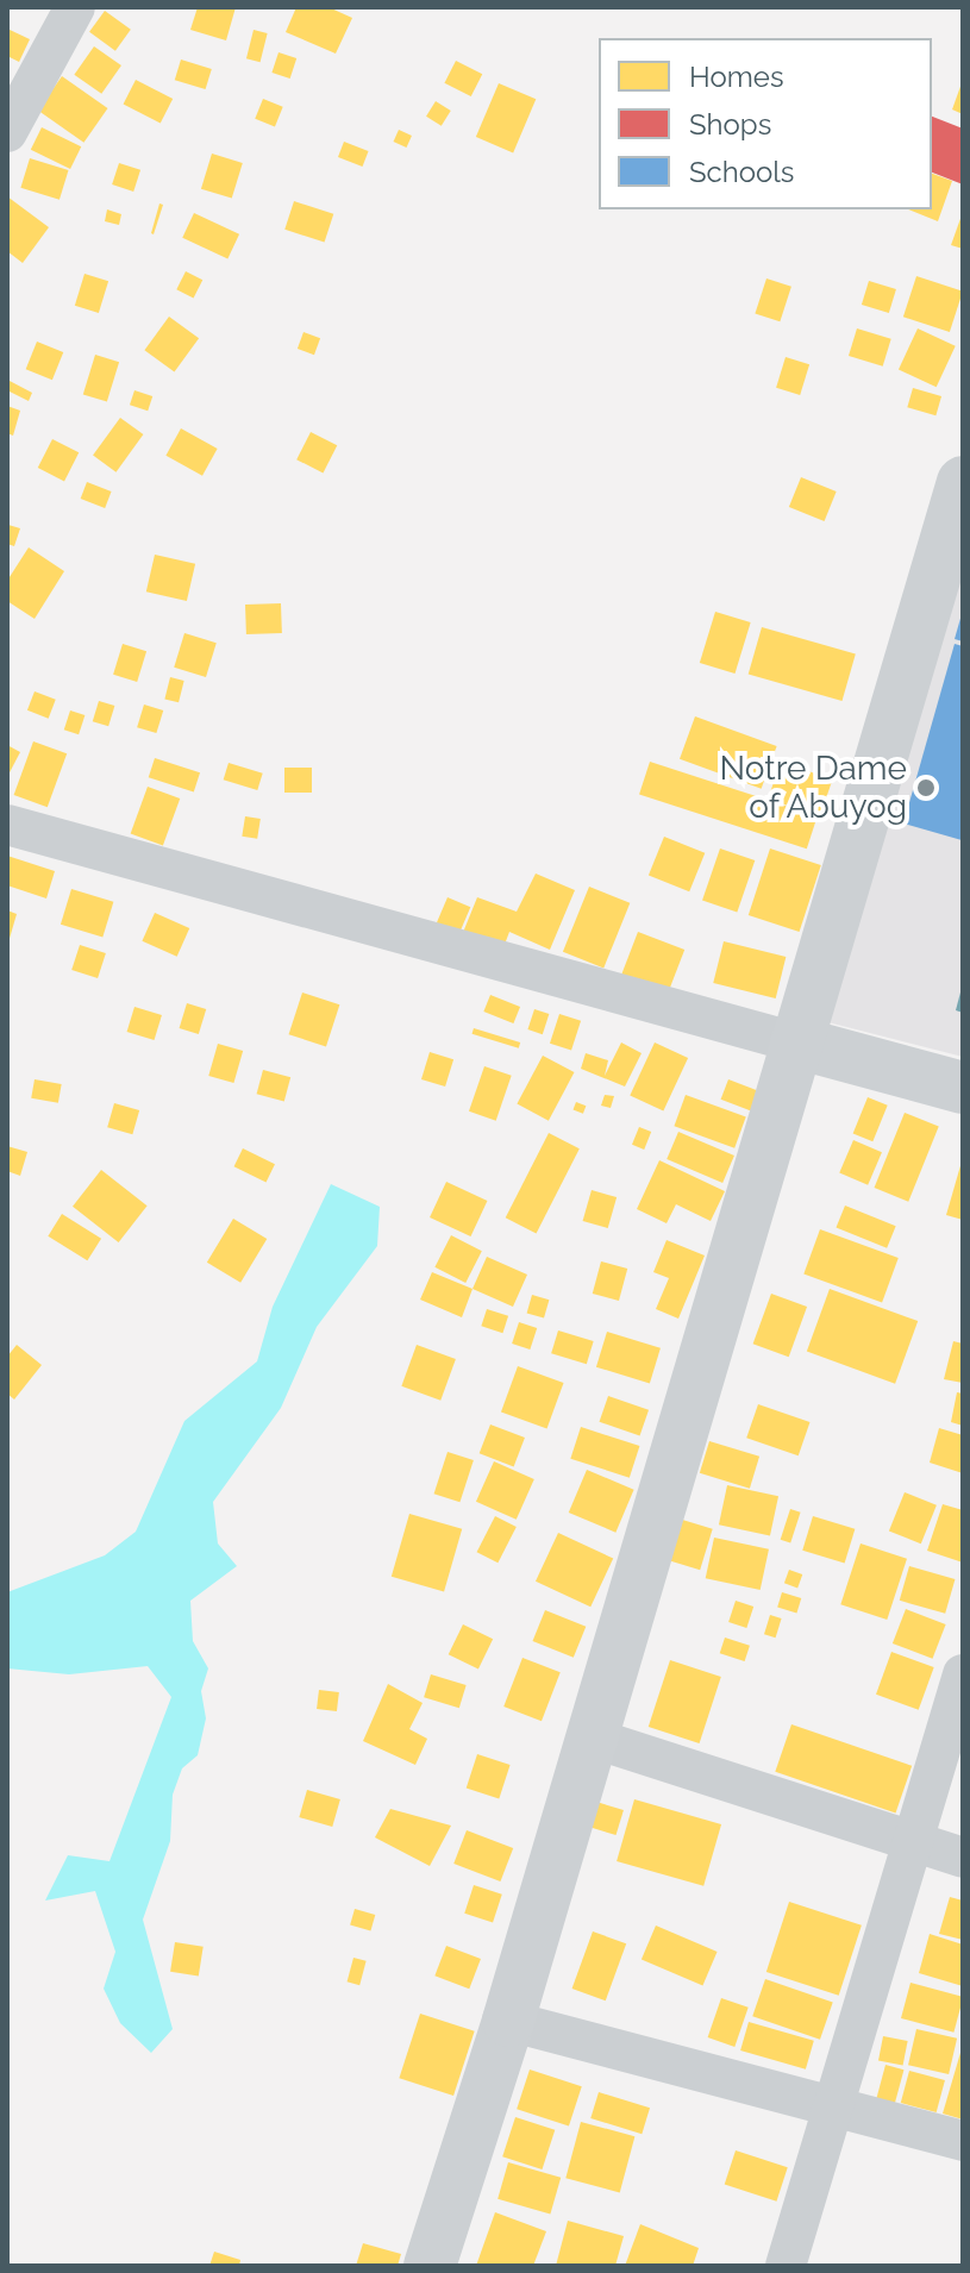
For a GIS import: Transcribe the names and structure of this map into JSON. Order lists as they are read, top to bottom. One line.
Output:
{"places":["Notre Dame of Abuyog"],"legend":["Homes","Shops","Schools"]}
